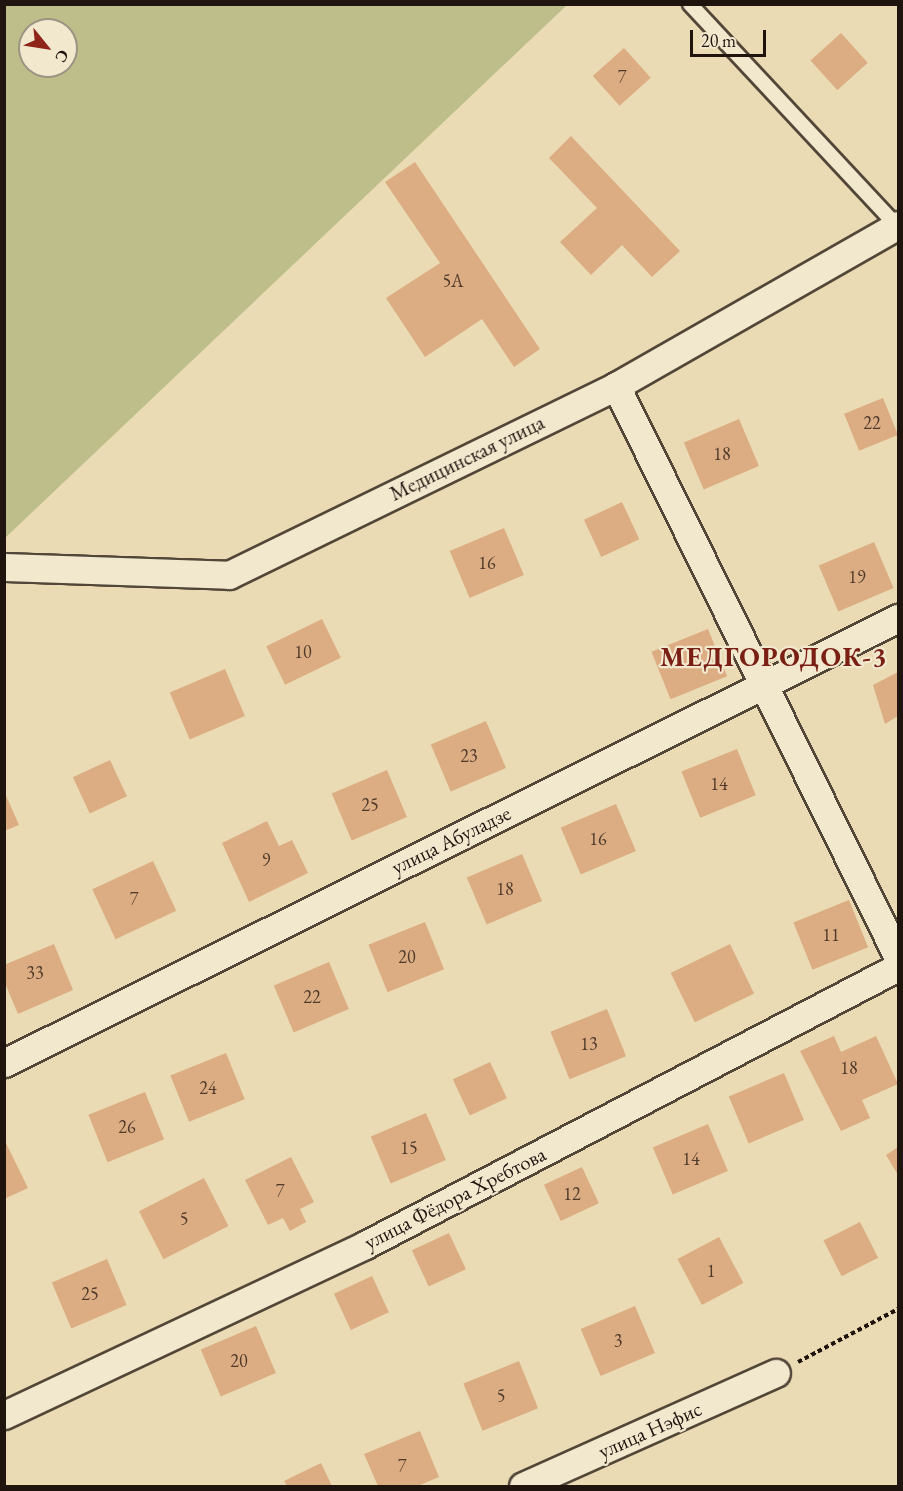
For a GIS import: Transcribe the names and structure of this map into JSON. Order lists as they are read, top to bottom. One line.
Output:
{"streets":{"street":["Медицинская улица","улица Абуладзе","улица Фёдора Хребтова","улица Нэфис"]},"districts":["МЕДГОРОДОК-3"],"house_numbers":["7","5А","22","18","16","19","10","23","14","25","16","9","18","7","11","20","33","22","13","18","24","26","15","14","7","12","5","1","25","3","20","5","7"],"scale_bar":"20 m","north":"bottom right"}
